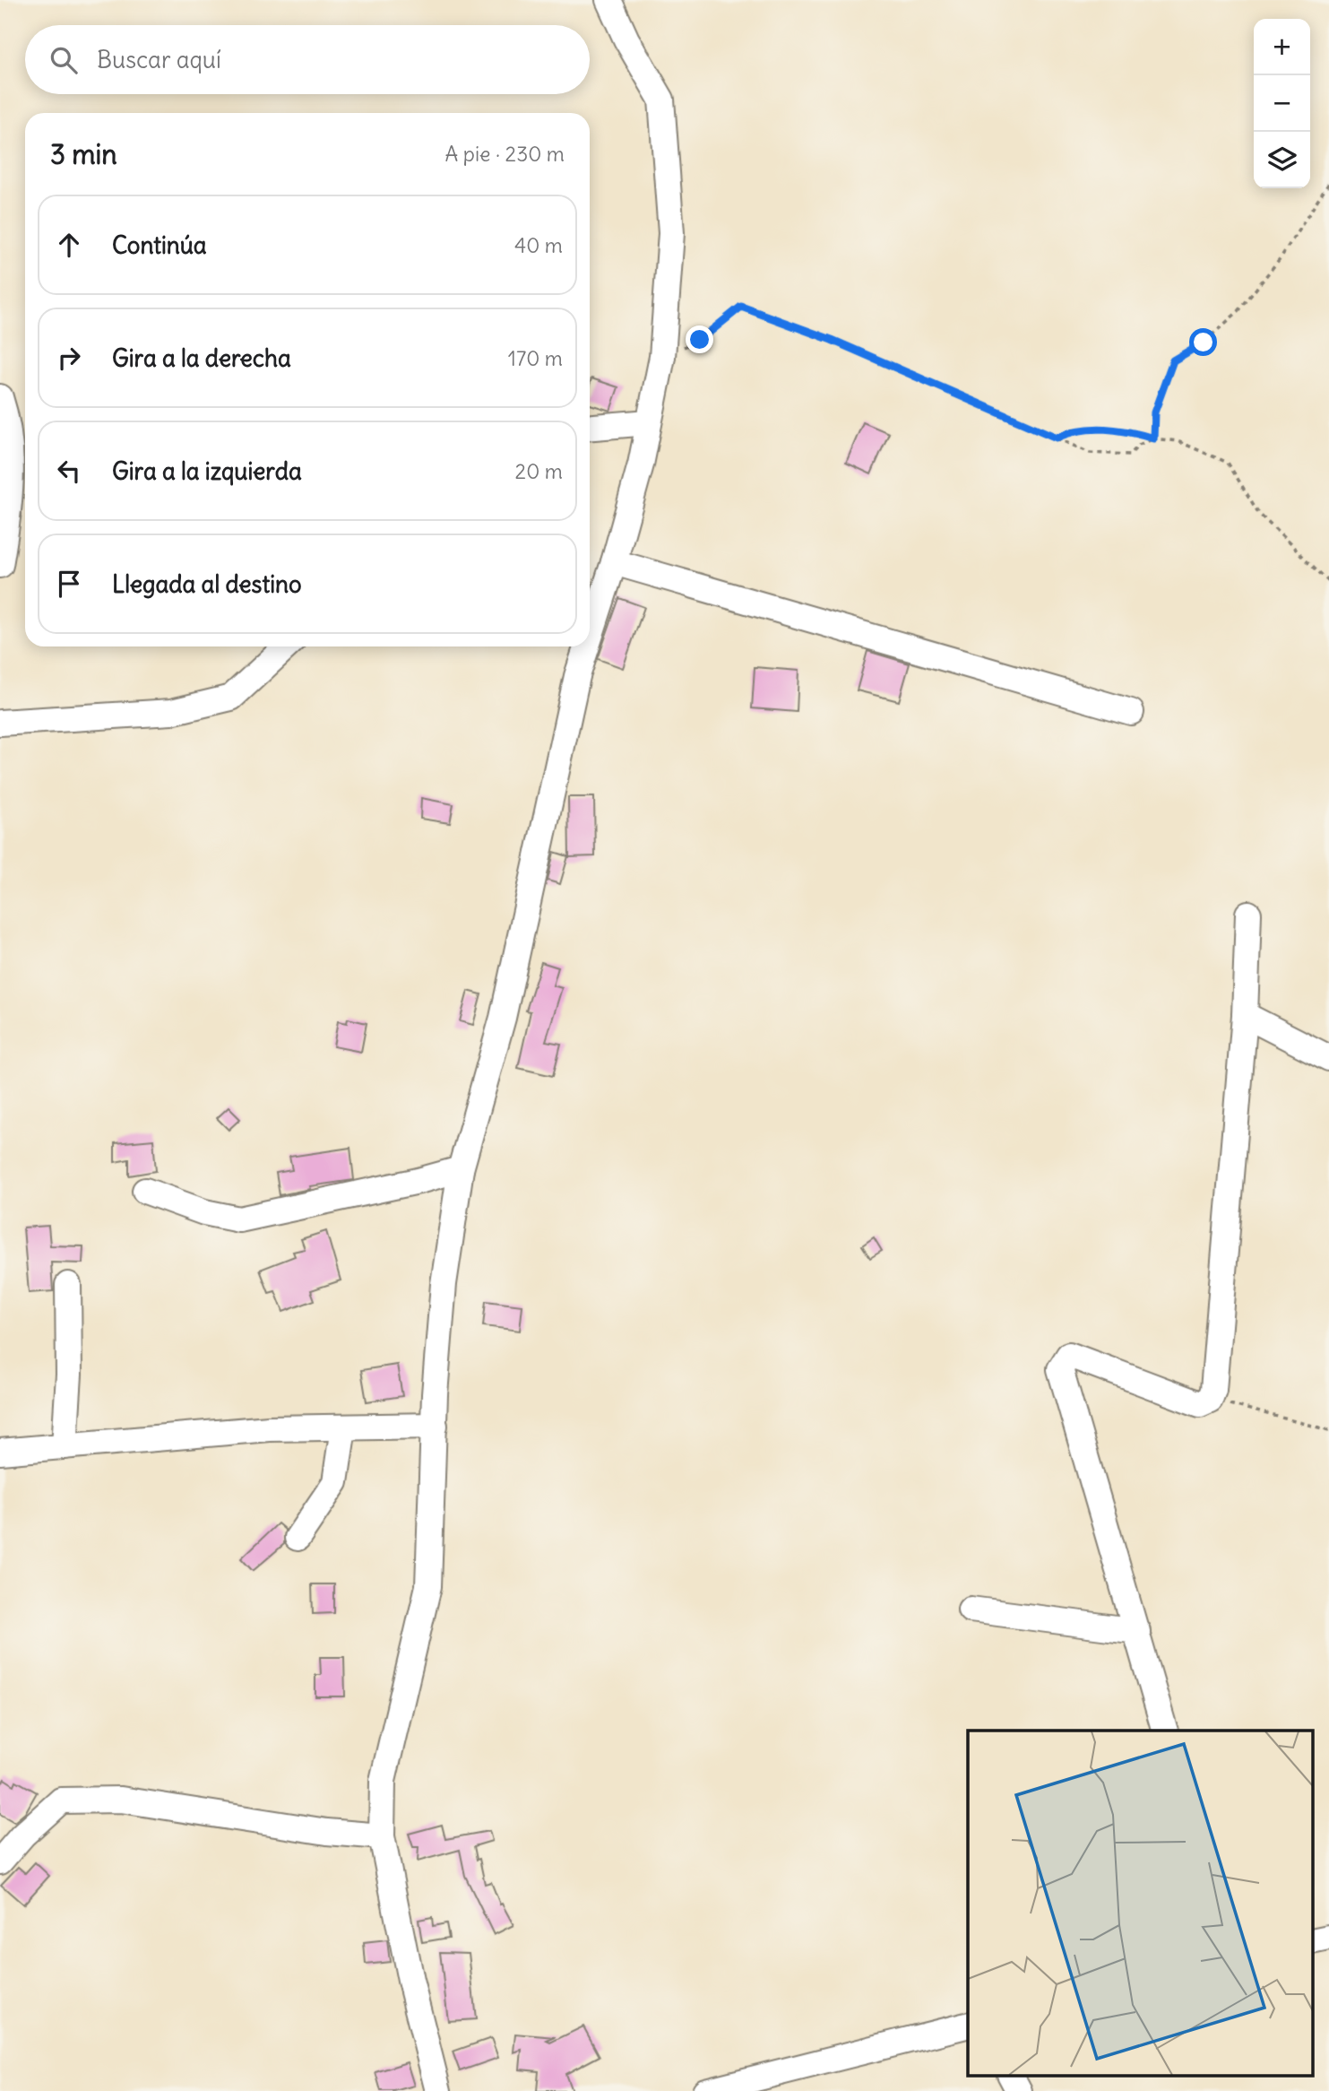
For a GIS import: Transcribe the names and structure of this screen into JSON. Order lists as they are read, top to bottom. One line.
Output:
{"page":{"map_buttons":["+","−"],"search":"Buscar aquí","heading":["3 min","A pie · 230 m"],"list":[["Continúa","40 m"],["Gira a la derecha","170 m"],["Gira a la izquierda","20 m"],"Llegada al destino"]}}
